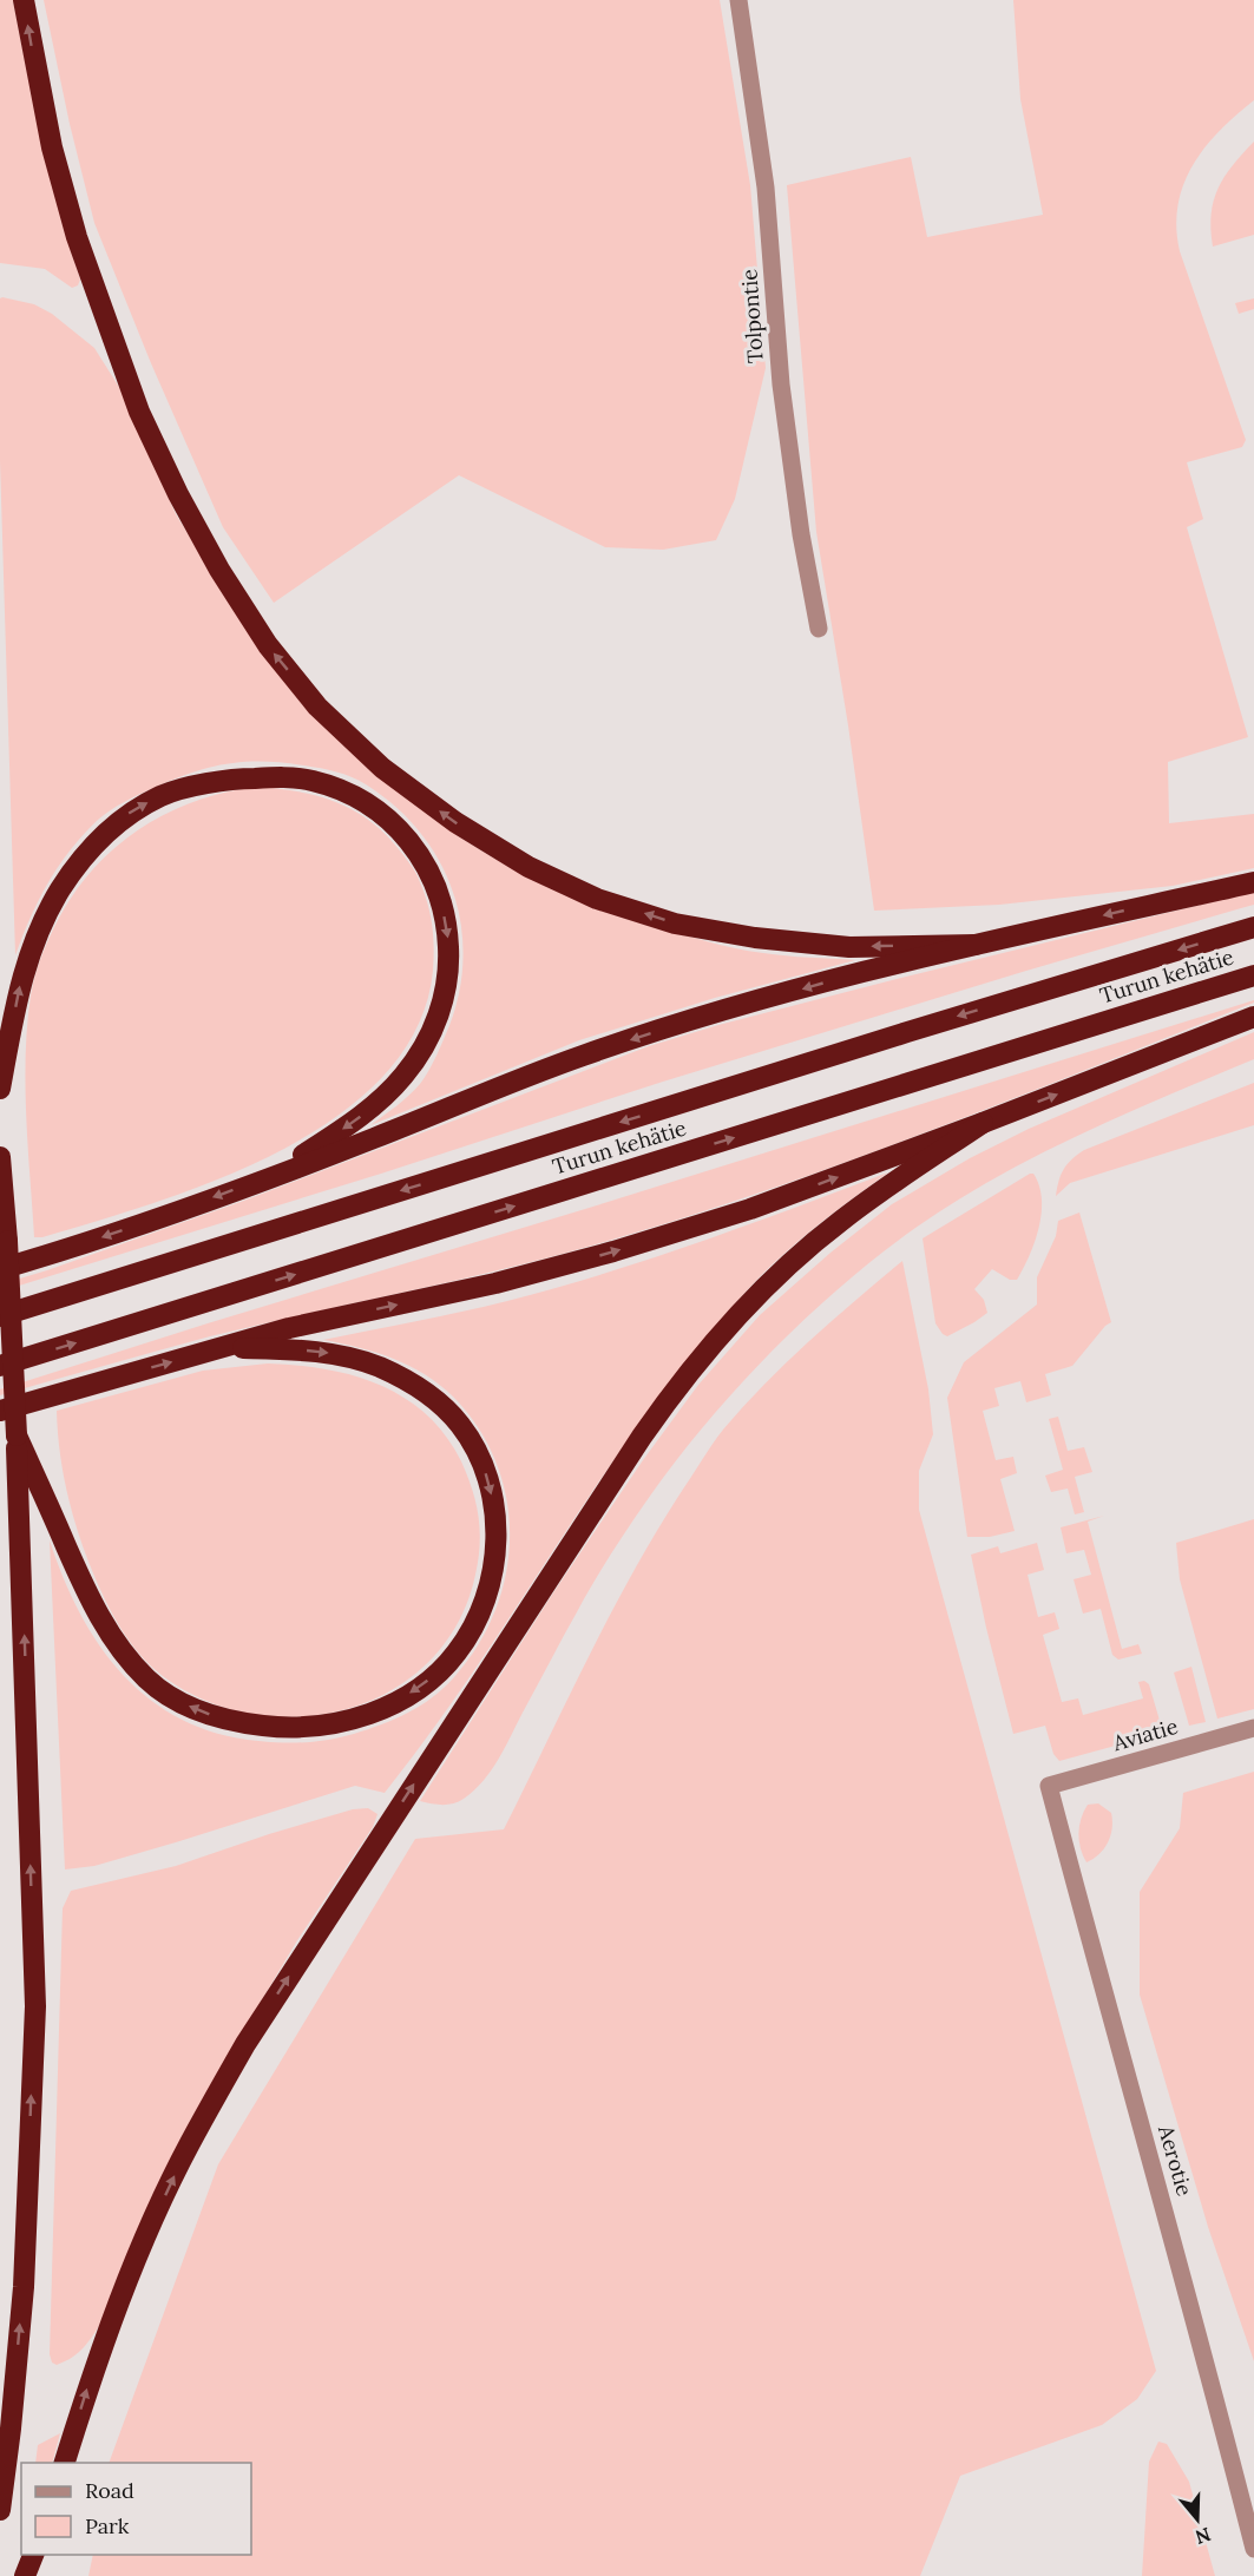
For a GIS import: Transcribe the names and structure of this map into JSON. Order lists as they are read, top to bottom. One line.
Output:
{"streets":{"highway":["Turun kehätie"],"street":["Tolpontie","Aviatie","Aerotie"]},"crossings":[["Aviatie","Aerotie"]],"legend":["Road","Park"],"north":"bottom"}
